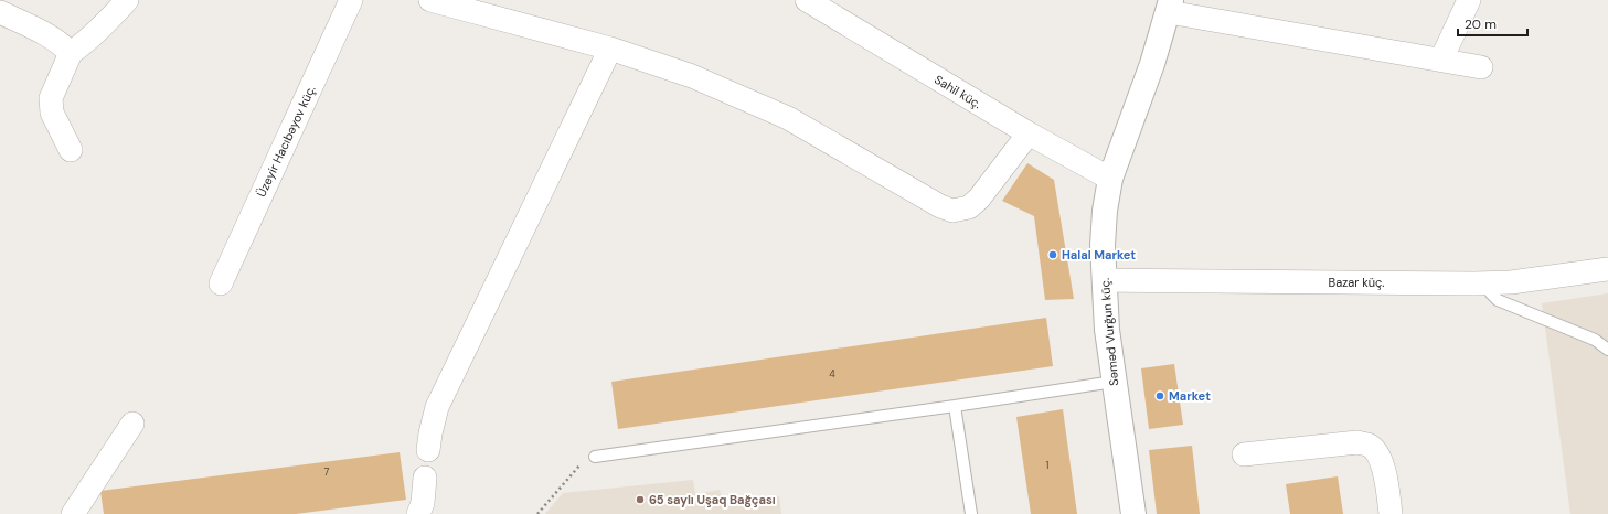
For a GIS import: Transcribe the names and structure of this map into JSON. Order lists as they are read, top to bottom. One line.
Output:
{"streets":{"main road":["Səməd Vurğun küç."],"street":["Sahil küç.","Üzeyir Hacıbəyov küç.","Bazar küç."]},"crossings":[["Sahil küç.","Səməd Vurğun küç."],["Bazar küç.","Səməd Vurğun küç."]],"places":["Halal Market","Market","65 saylı Uşaq Bağçası"],"house_numbers":["4","1","7"],"scale_bar":"20 m"}
